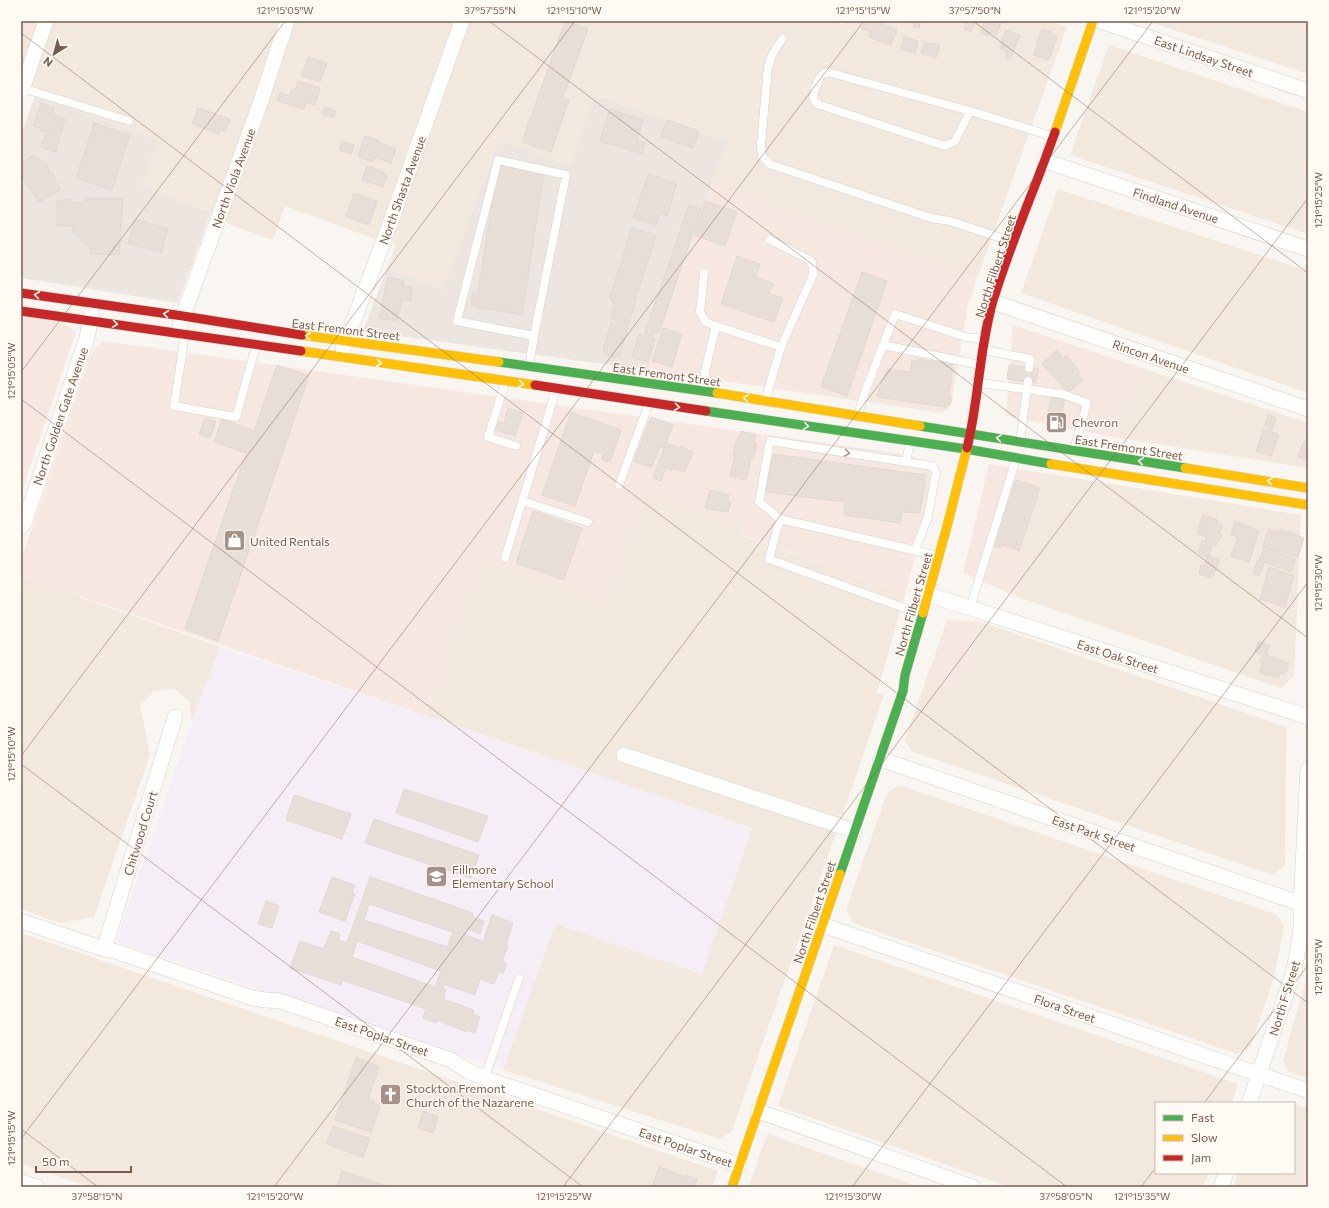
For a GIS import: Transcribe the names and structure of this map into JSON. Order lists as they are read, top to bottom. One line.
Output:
{"streets":{"main road":["North Filbert Street","East Fremont Street"],"street":["East Lindsay Street","North Viola Avenue","North Shasta Avenue","Findland Avenue","Rincon Avenue","North Golden Gate Avenue","East Oak Street","Chitwood Court","East Park Street","North F Street","Flora Street","East Poplar Street"]},"crossings":[["North Viola Avenue","East Fremont Street"],["North Shasta Avenue","East Fremont Street"],["Findland Avenue","North Filbert Street"],["North Filbert Street","East Fremont Street"],["North Filbert Street","Rincon Avenue"],["North Filbert Street","East Oak Street"],["North Filbert Street","East Park Street"],["North Filbert Street","Flora Street"],["North Filbert Street","East Poplar Street"],["East Fremont Street","North Golden Gate Avenue"],["Chitwood Court","East Poplar Street"],["East Park Street","North F Street"],["North F Street","Flora Street"]],"places":{"fuel station":["Chevron"],"shop":["United Rentals"],"school or university":["Fillmore Elementary School"],"church":["Stockton Fremont Church of the Nazarene"]},"legend":["Fast","Slow","Jam"],"scale_bar":"50 m","north":"bottom left","coordinates":["121°15'05\"W","37°57'55\"N","121°15'10\"W","121°15'15\"W","37°57'50\"N","121°15'20\"W","121°15'25\"W","121°15'30\"W","121°15'35\"W","37°58'15\"N","37°58'05\"N"]}
